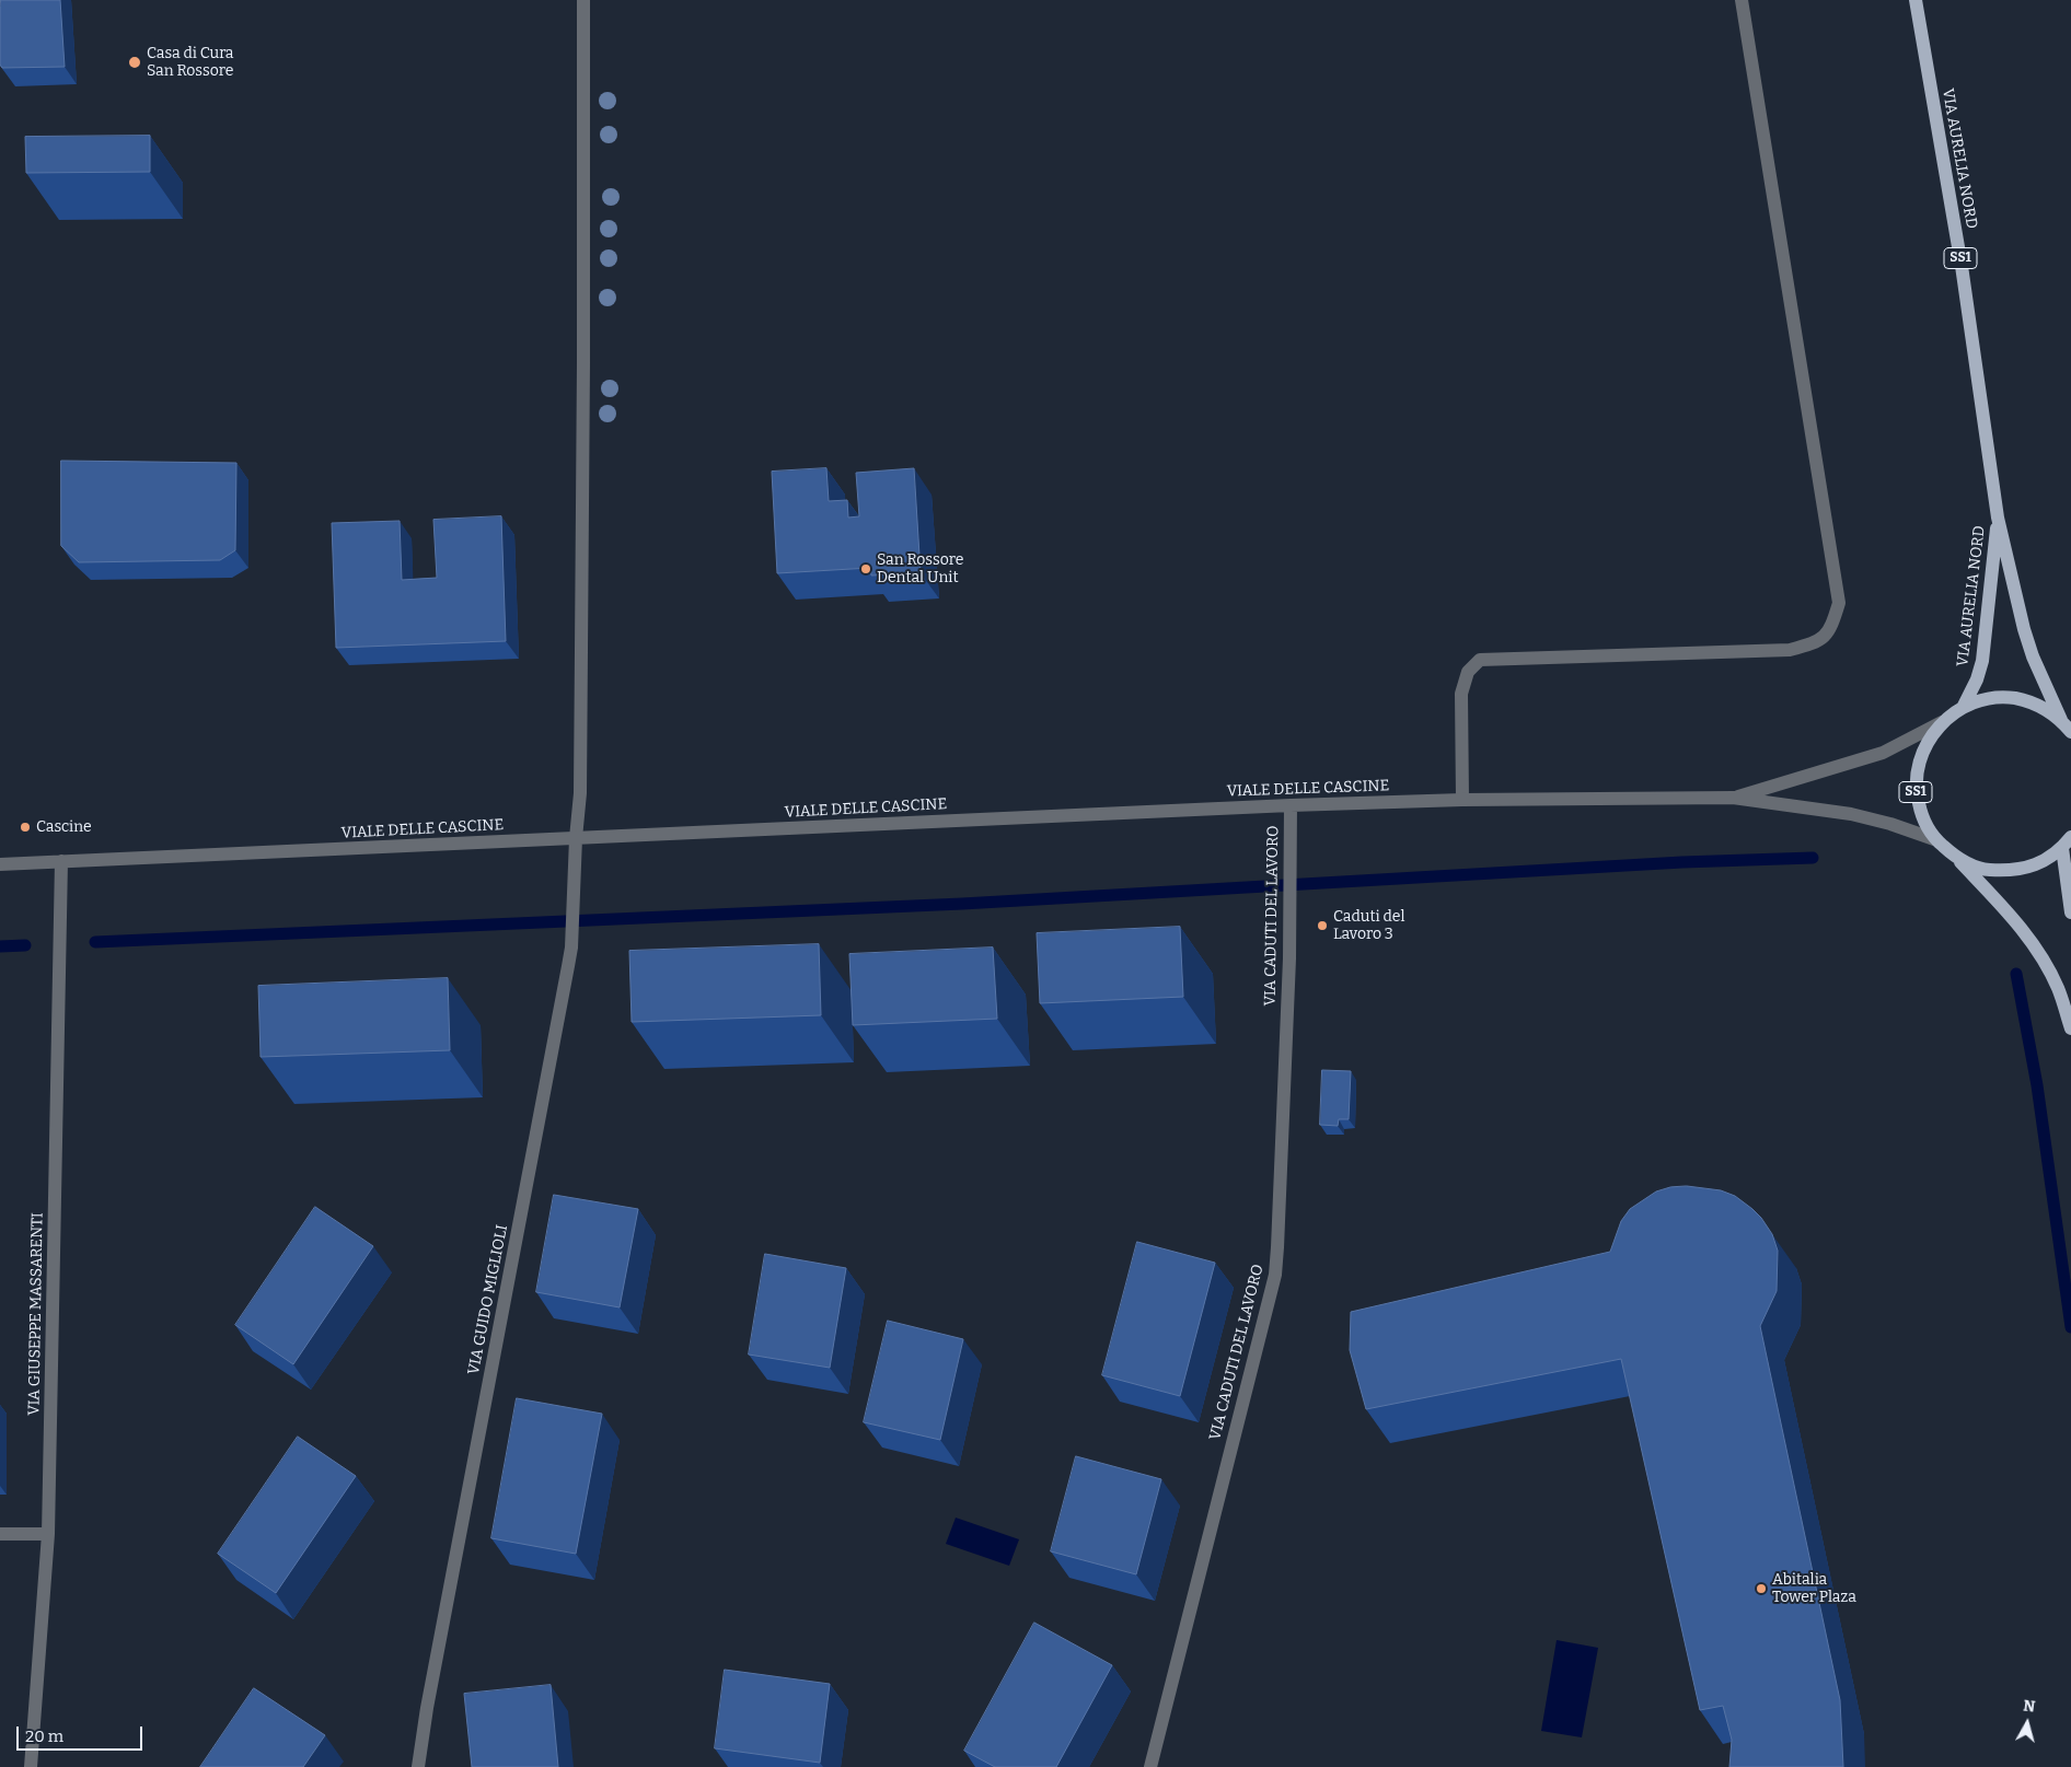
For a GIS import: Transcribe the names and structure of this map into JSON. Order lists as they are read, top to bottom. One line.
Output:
{"streets":{"main road":["VIA AURELIA NORD","SS1"],"street":["VIALE DELLE CASCINE","VIA CADUTI DEL LAVORO","VIA GUIDO MIGLIOLI","VIA GIUSEPPE MASSARENTI"]},"crossings":[["VIA AURELIA NORD","SS1"],["SS1","VIALE DELLE CASCINE"],["VIALE DELLE CASCINE","VIA CADUTI DEL LAVORO"],["VIALE DELLE CASCINE","VIA GUIDO MIGLIOLI"],["VIALE DELLE CASCINE","VIA GIUSEPPE MASSARENTI"]],"places":["Casa di Cura San Rossore","San Rossore Dental Unit","Cascine","Caduti del Lavoro 3","Abitalia Tower Plaza"],"scale_bar":"20 m","north":"top"}
